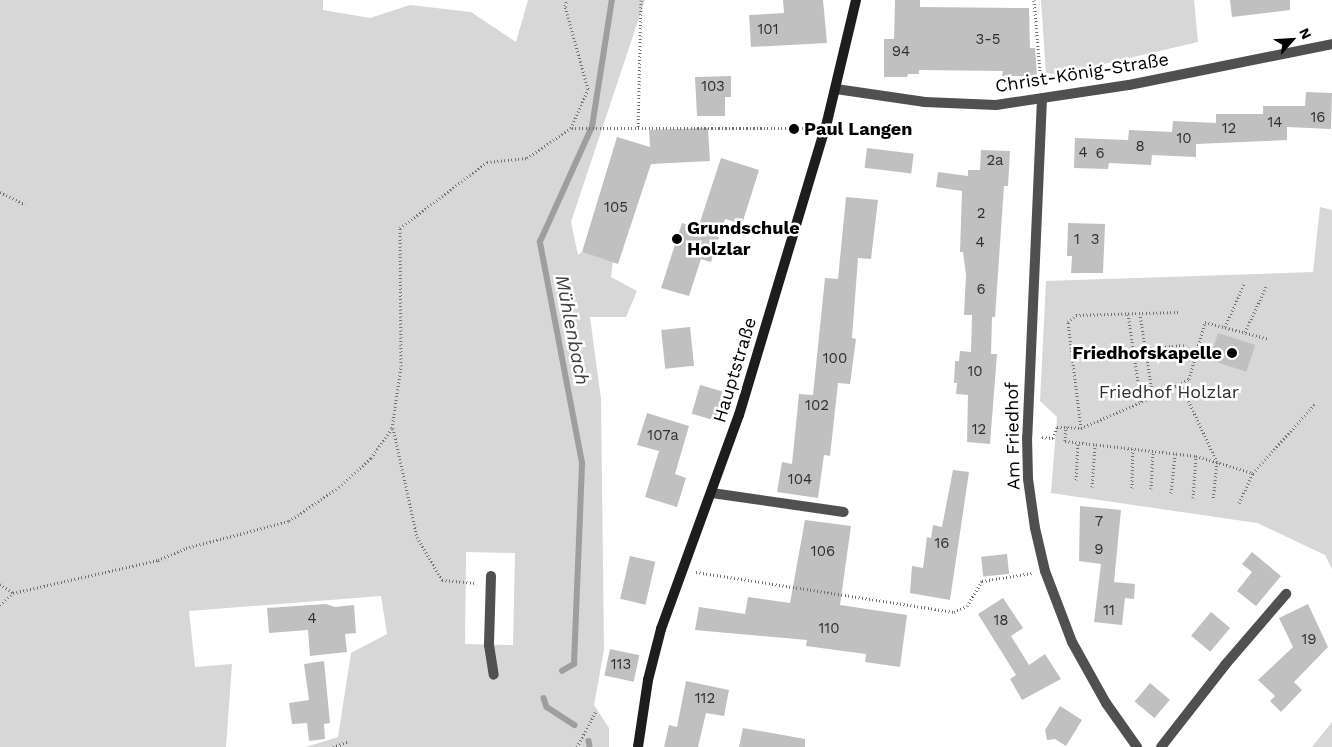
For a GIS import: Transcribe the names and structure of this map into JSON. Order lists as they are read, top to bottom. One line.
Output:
{"streets":{"main road":["Hauptstraße"],"street":["Christ-König-Straße","Am Friedhof"]},"crossings":[["Christ-König-Straße","Hauptstraße"],["Christ-König-Straße","Am Friedhof"]],"water":["Mühlenbach"],"parks":["Friedhof Holzlar"],"places":["Paul Langen","Grundschule Holzlar","Friedhofskapelle"],"house_numbers":["101","3-5","94","103","16","14","12","10","8","4","6","2a","105","2","1","3","4","6","100","10","102","12","107a","104","7","16","9","106","11","4","18","110","19","113","112"],"north":"top right"}
